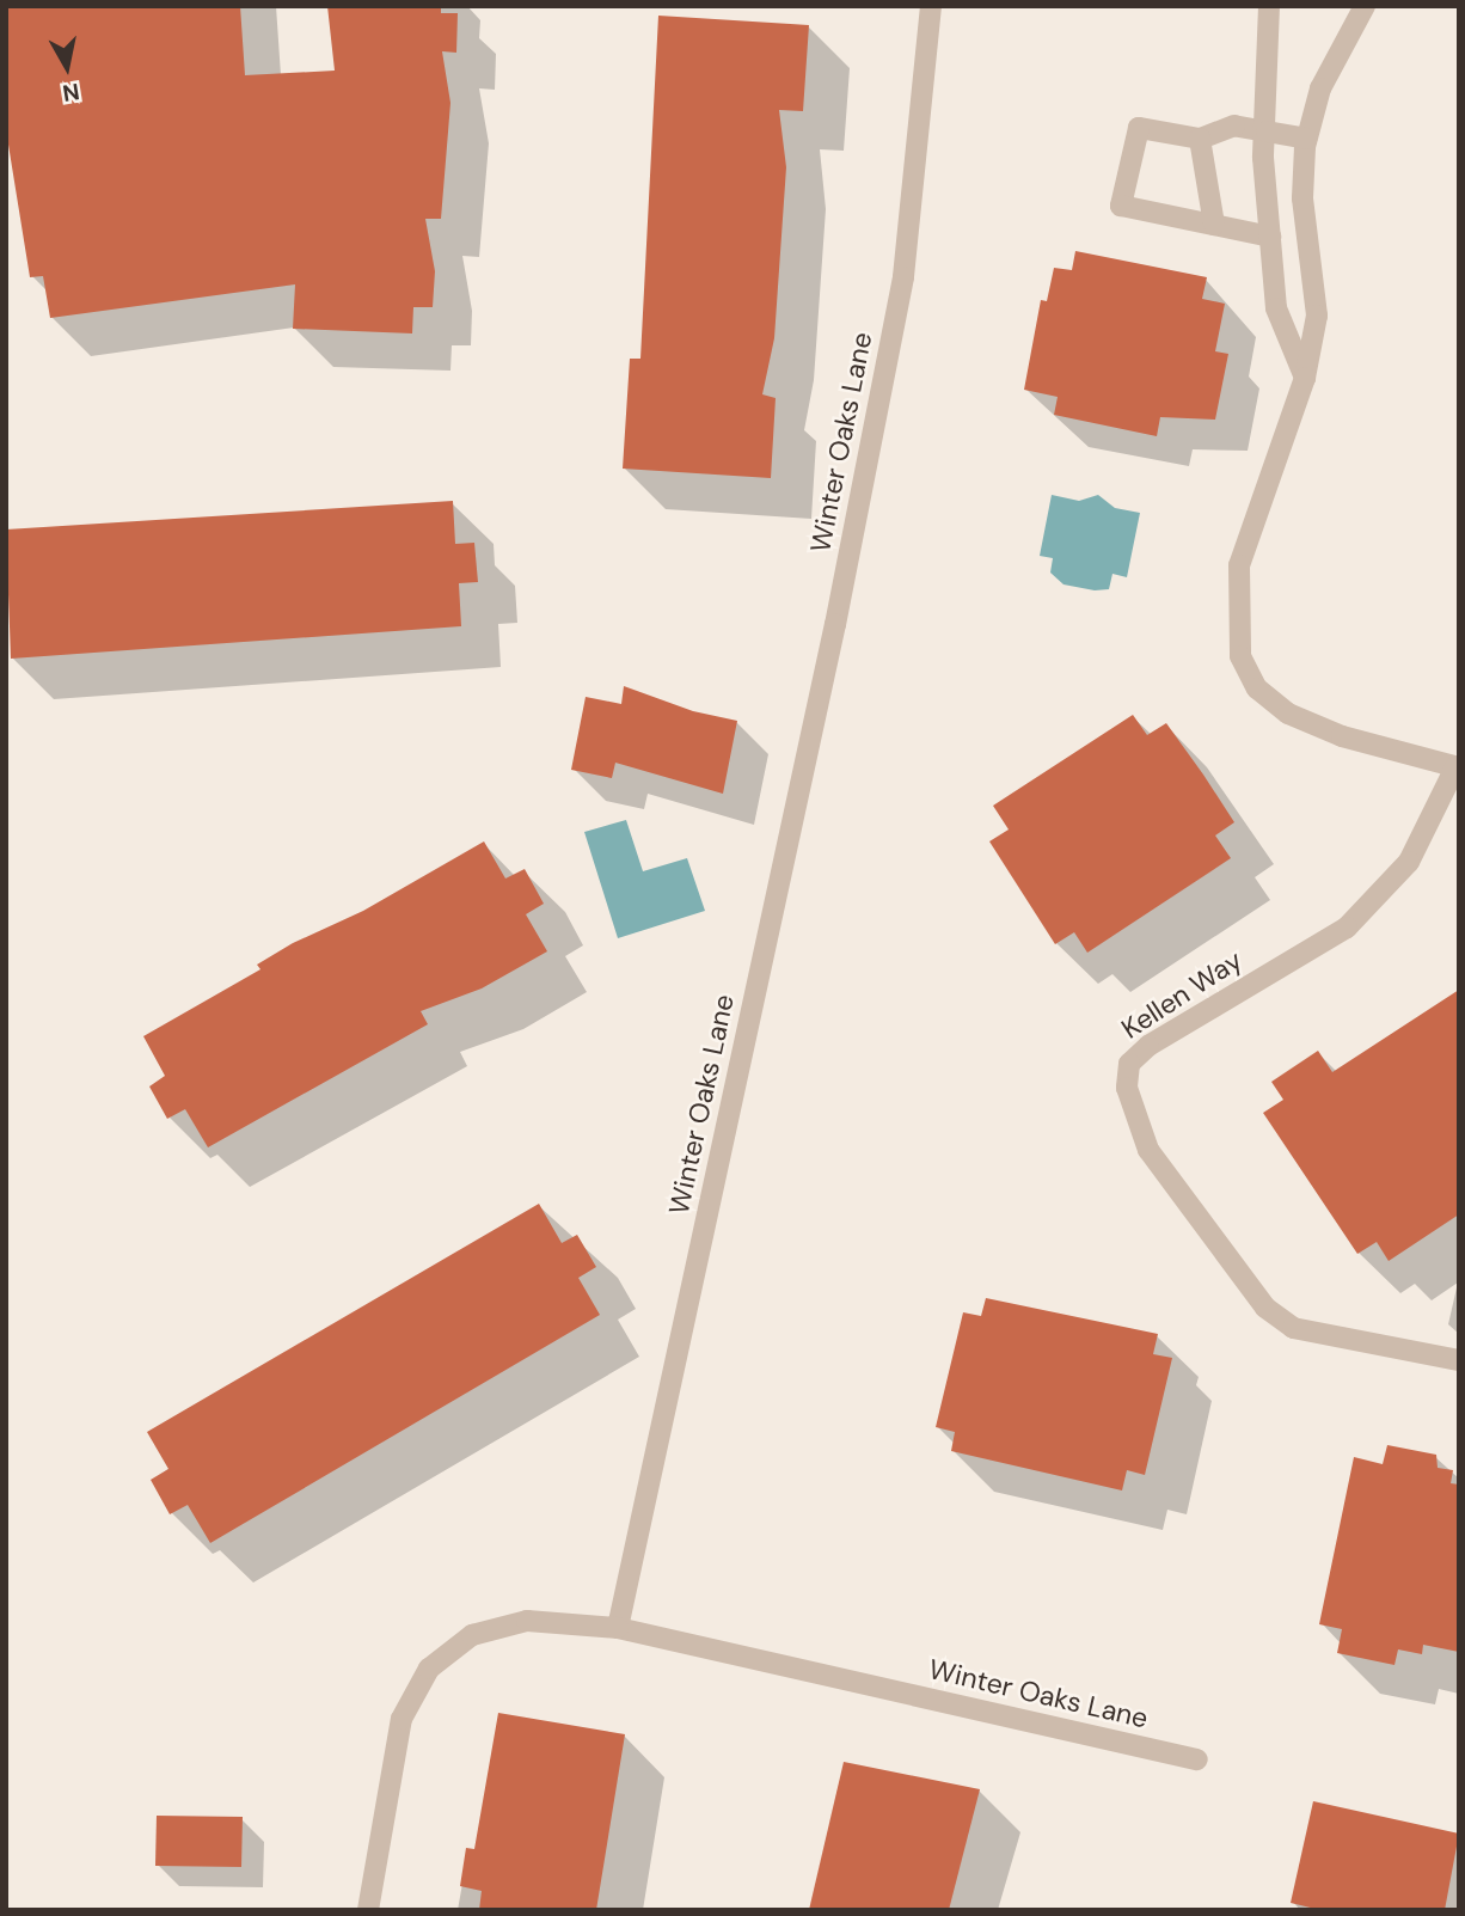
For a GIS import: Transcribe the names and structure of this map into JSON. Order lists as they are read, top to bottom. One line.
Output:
{"streets":{"street":["Winter Oaks Lane","Kellen Way"]},"north":"bottom"}
